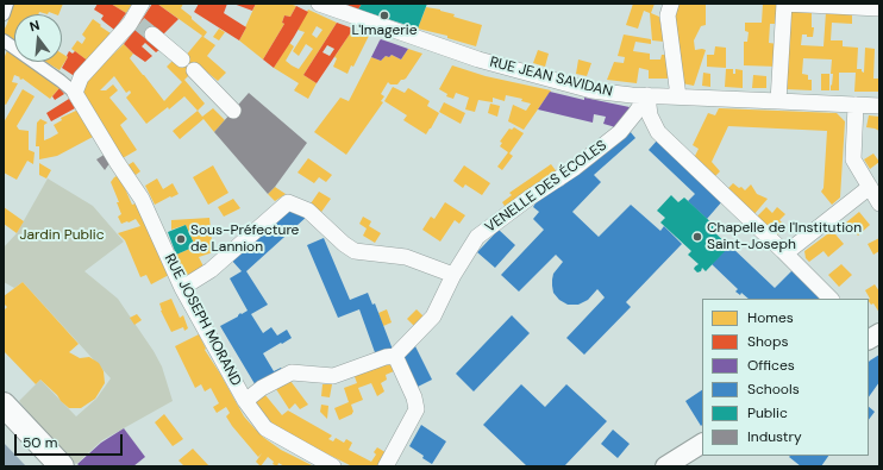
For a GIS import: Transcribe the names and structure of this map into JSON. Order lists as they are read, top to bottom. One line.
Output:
{"streets":{"street":["RUE JEAN SAVIDAN","VENELLE DES ÉCOLES","RUE JOSEPH MORAND"]},"crossings":[["RUE JEAN SAVIDAN","VENELLE DES ÉCOLES"]],"parks":["Jardin Public"],"places":["L'Imagerie","Chapelle de l'Institution Saint-Joseph","Sous-Préfecture de Lannion"],"legend":["Homes","Shops","Offices","Schools","Public","Industry"],"scale_bar":"50 m","north":"top"}
